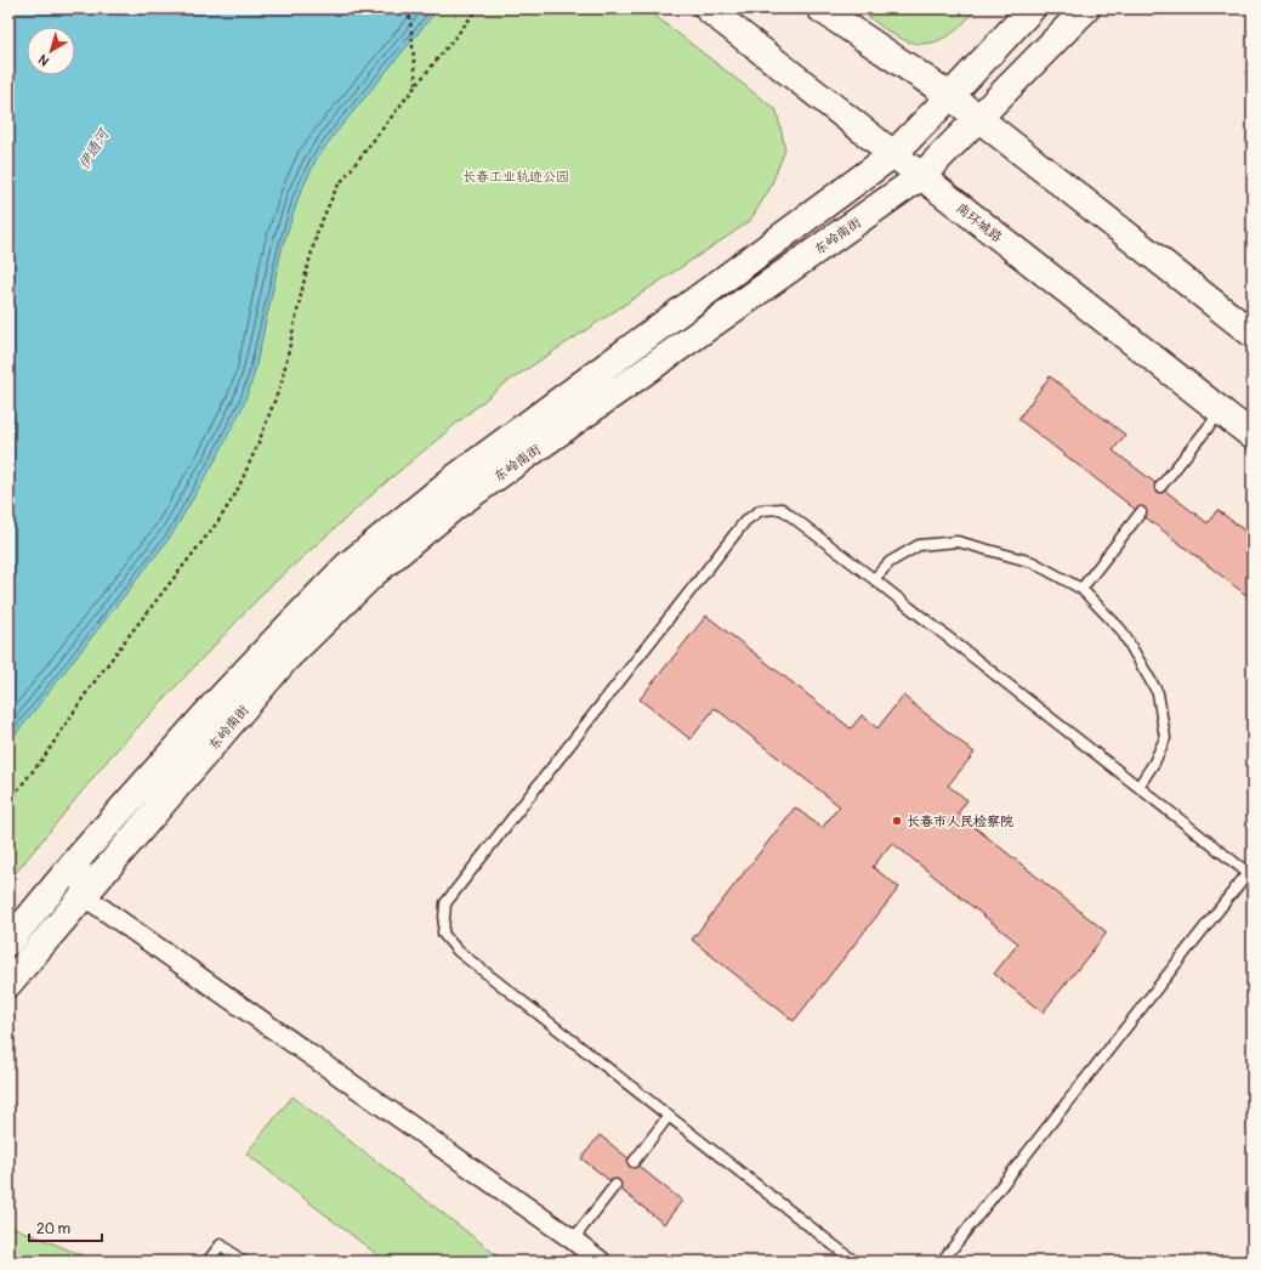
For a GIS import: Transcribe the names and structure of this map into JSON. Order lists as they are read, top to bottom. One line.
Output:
{"streets":{"main road":["南环城路","东岭南街"]},"crossings":[["南环城路","东岭南街"]],"water":["伊通河"],"parks":["长春工业轨迹公园"],"places":["长春市人民检察院"],"scale_bar":"20 m","north":"bottom left"}
